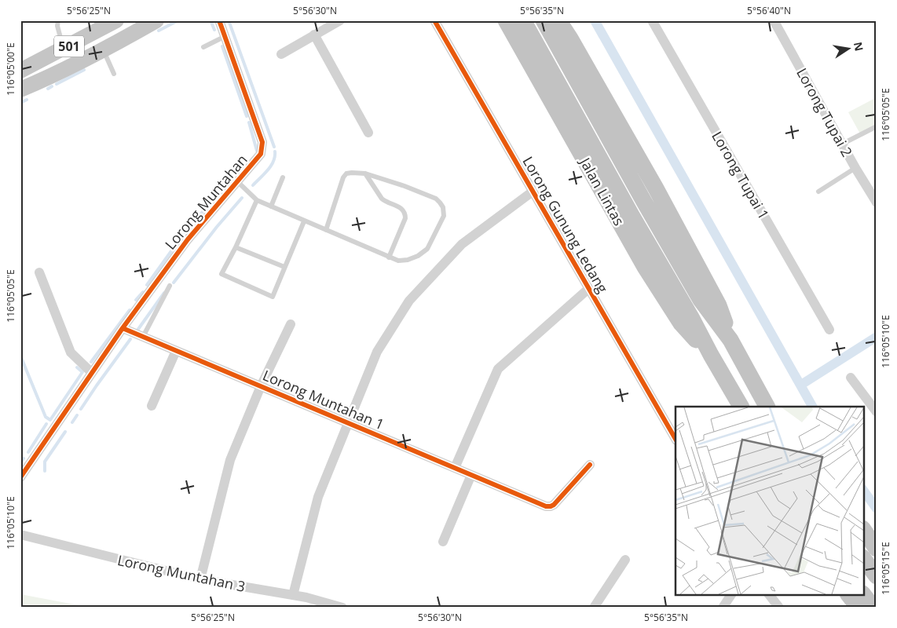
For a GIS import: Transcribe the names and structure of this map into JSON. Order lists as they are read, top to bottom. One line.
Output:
{"streets":{"highway":["Jalan Lintas"],"main road":["501"],"street":["Lorong Tupai 2","Lorong Tupai 1","Lorong Muntahan","Lorong Gunung Ledang","Lorong Muntahan 1","Lorong Muntahan 3"]},"crossings":[["Lorong Muntahan","Lorong Muntahan 1"]],"north":"right","coordinates":["5°56'25\"N","5°56'30\"N","5°56'35\"N","5°56'40\"N","116°05'00\"E","116°05'05\"E","116°05'10\"E","116°05'15\"E"]}
